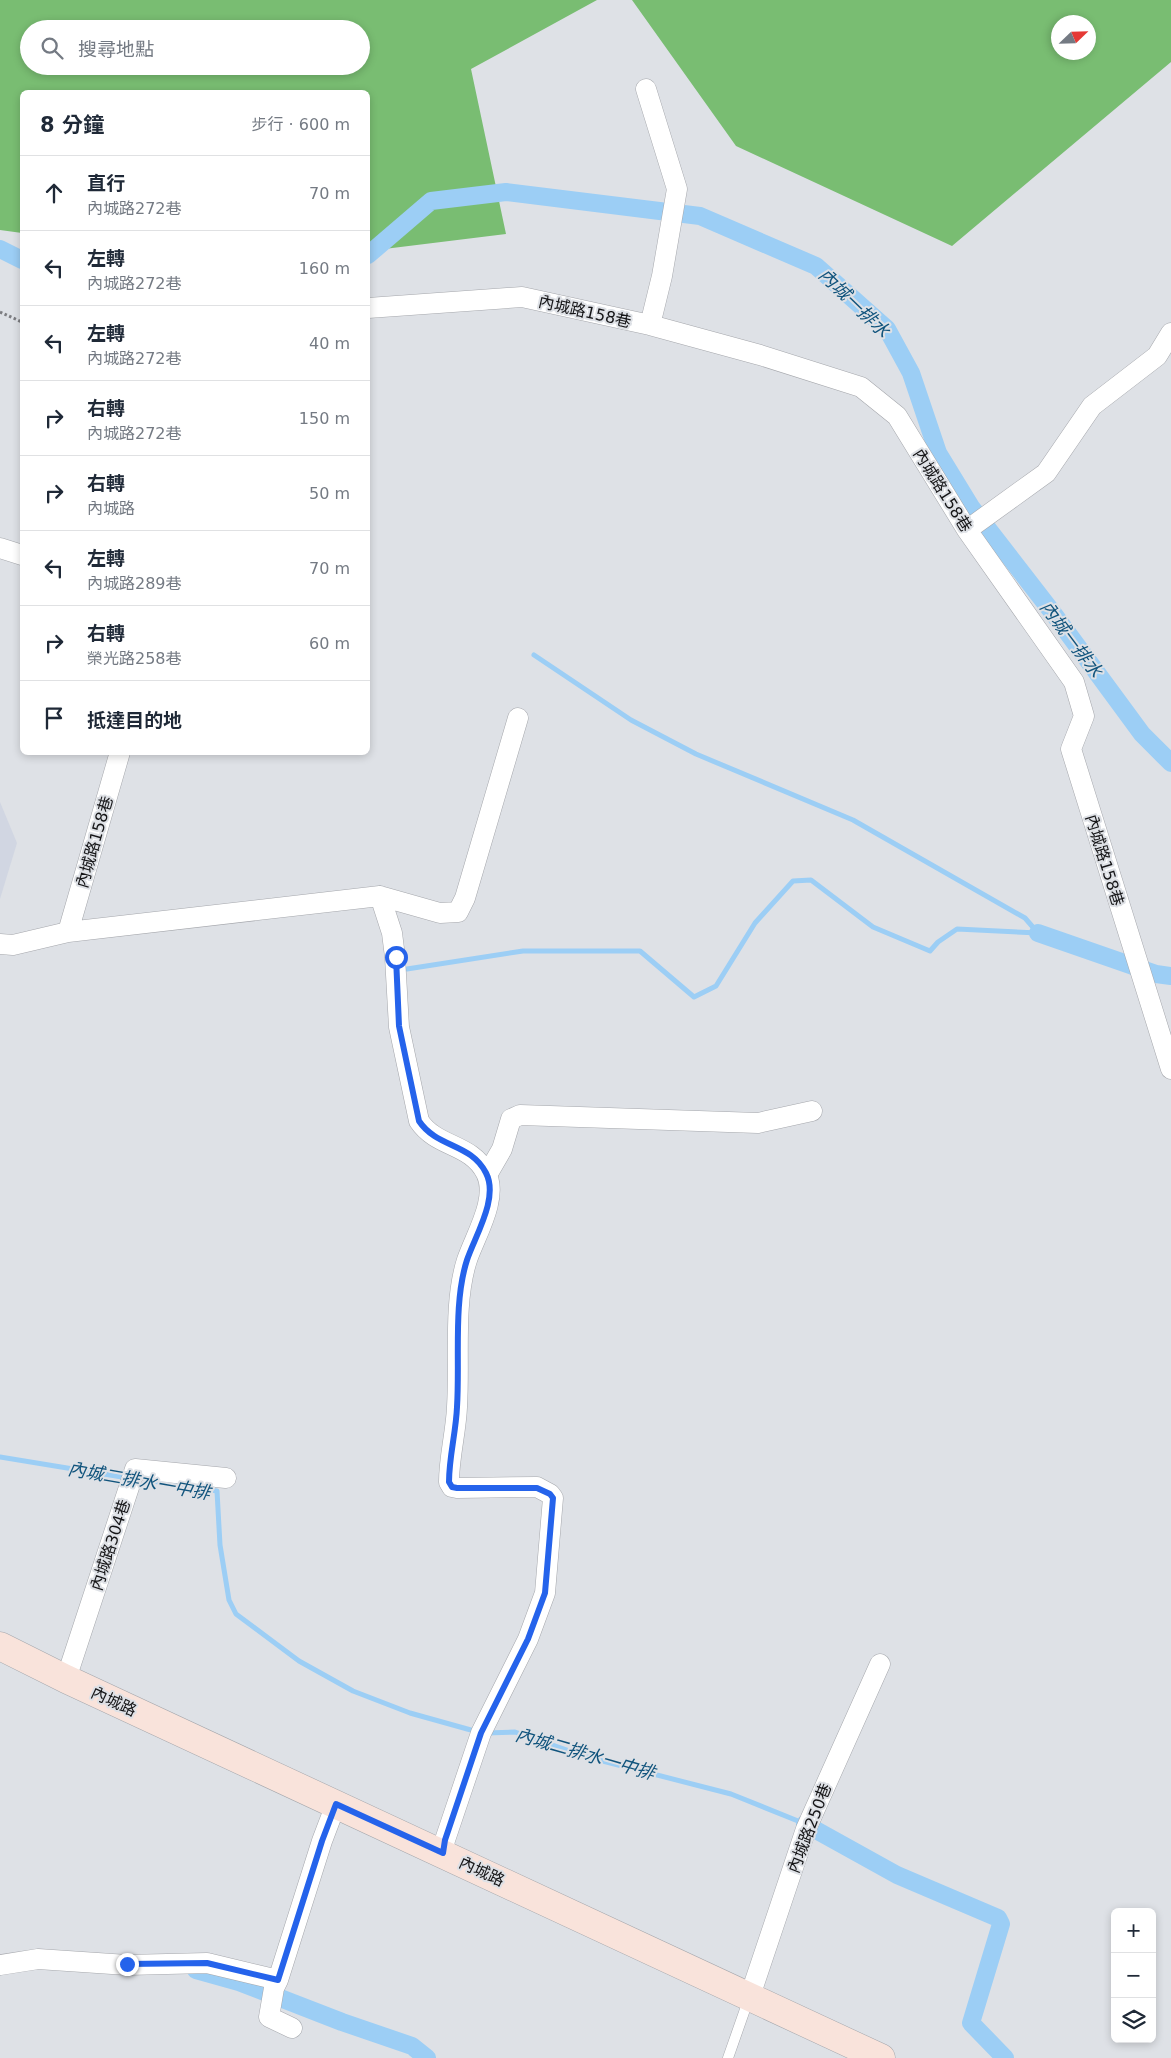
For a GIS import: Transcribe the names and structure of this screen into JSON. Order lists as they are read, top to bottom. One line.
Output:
{"streets":{"street":["內城路158巷","內城路304巷","內城路","內城路250巷"]},"crossings":[["內城路304巷","內城路"],["內城路","內城路250巷"]],"water":["內城一排水","內城二排水一中排"],"north":"top right","page":{"search":"搜尋地點","heading":["8 分鐘","步行 · 600 m"],"list":[["直行","內城路272巷","70 m"],["左轉","內城路272巷","160 m"],["左轉","內城路272巷","40 m"],["右轉","內城路272巷","150 m"],["右轉","內城路","50 m"],["左轉","內城路289巷","70 m"],["右轉","榮光路258巷","60 m"],"抵達目的地"],"map_buttons":["+","−"]}}
